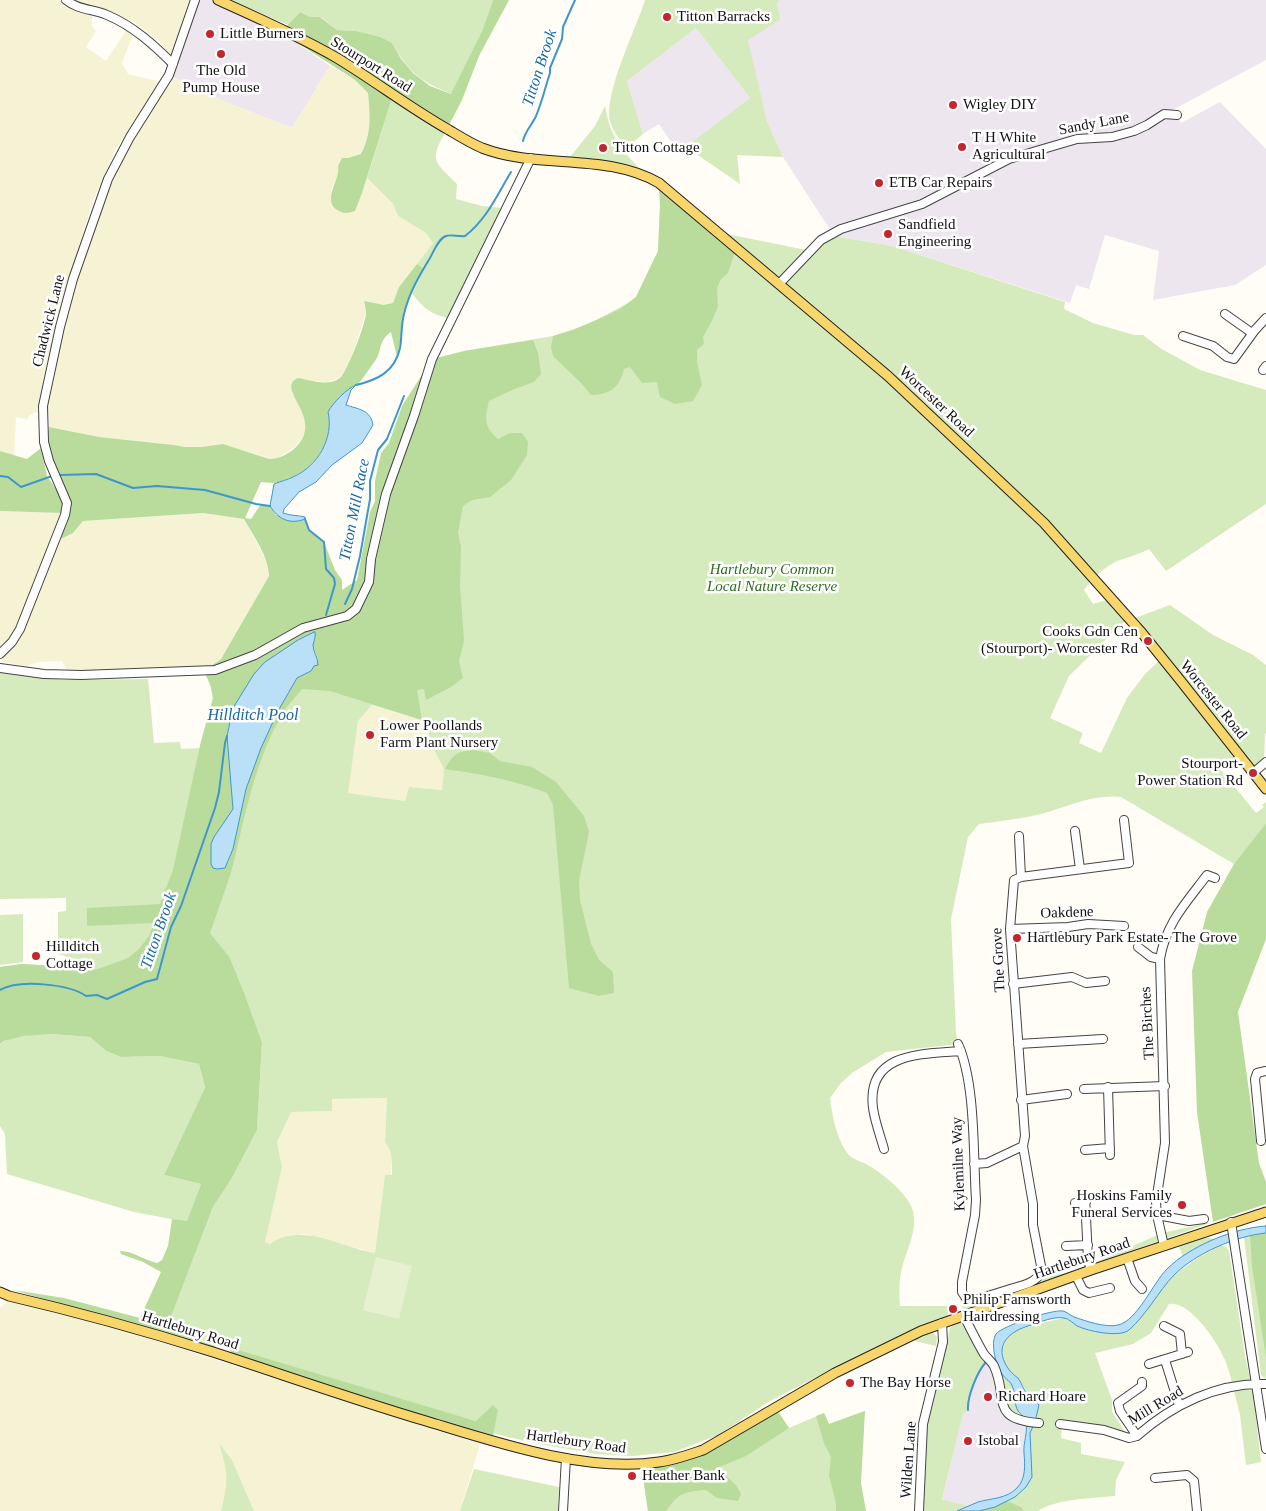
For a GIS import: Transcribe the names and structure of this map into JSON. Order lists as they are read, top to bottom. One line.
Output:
{"streets":{"main road":["Stourport Road","Worcester Road","Hartlebury Road"],"street":["Sandy Lane","Chadwick Lane","Oakdene","The Grove","The Birches","Kylemilne Way","Mill Road","Wilden Lane"]},"crossings":[["Stourport Road","Worcester Road"],["Sandy Lane","Worcester Road"],["Oakdene","The Grove"],["The Grove","Kylemilne Way"],["The Grove","Hartlebury Road"],["The Birches","Hartlebury Road"],["Kylemilne Way","Hartlebury Road"],["Hartlebury Road","Wilden Lane"]],"water":["Titton Brook","Titton Mill Race","Hillditch Pool"],"parks":["Hartlebury Common Local Nature Reserve"],"places":["Titton Barracks","Little Burners","The Old Pump House","Wigley DIY","T H White Agricultural","Titton Cottage","ETB Car Repairs","Sandfield Engineering","Cooks Gdn Cen (Stourport)- Worcester Rd","Lower Poollands Farm Plant Nursery","Stourport- Power Station Rd","Hartlebury Park Estate- The Grove","Hillditch Cottage","Hoskins Family Funeral Services","Philip Farnsworth Hairdressing","The Bay Horse","Richard Hoare","Istobal","Heather Bank"]}
